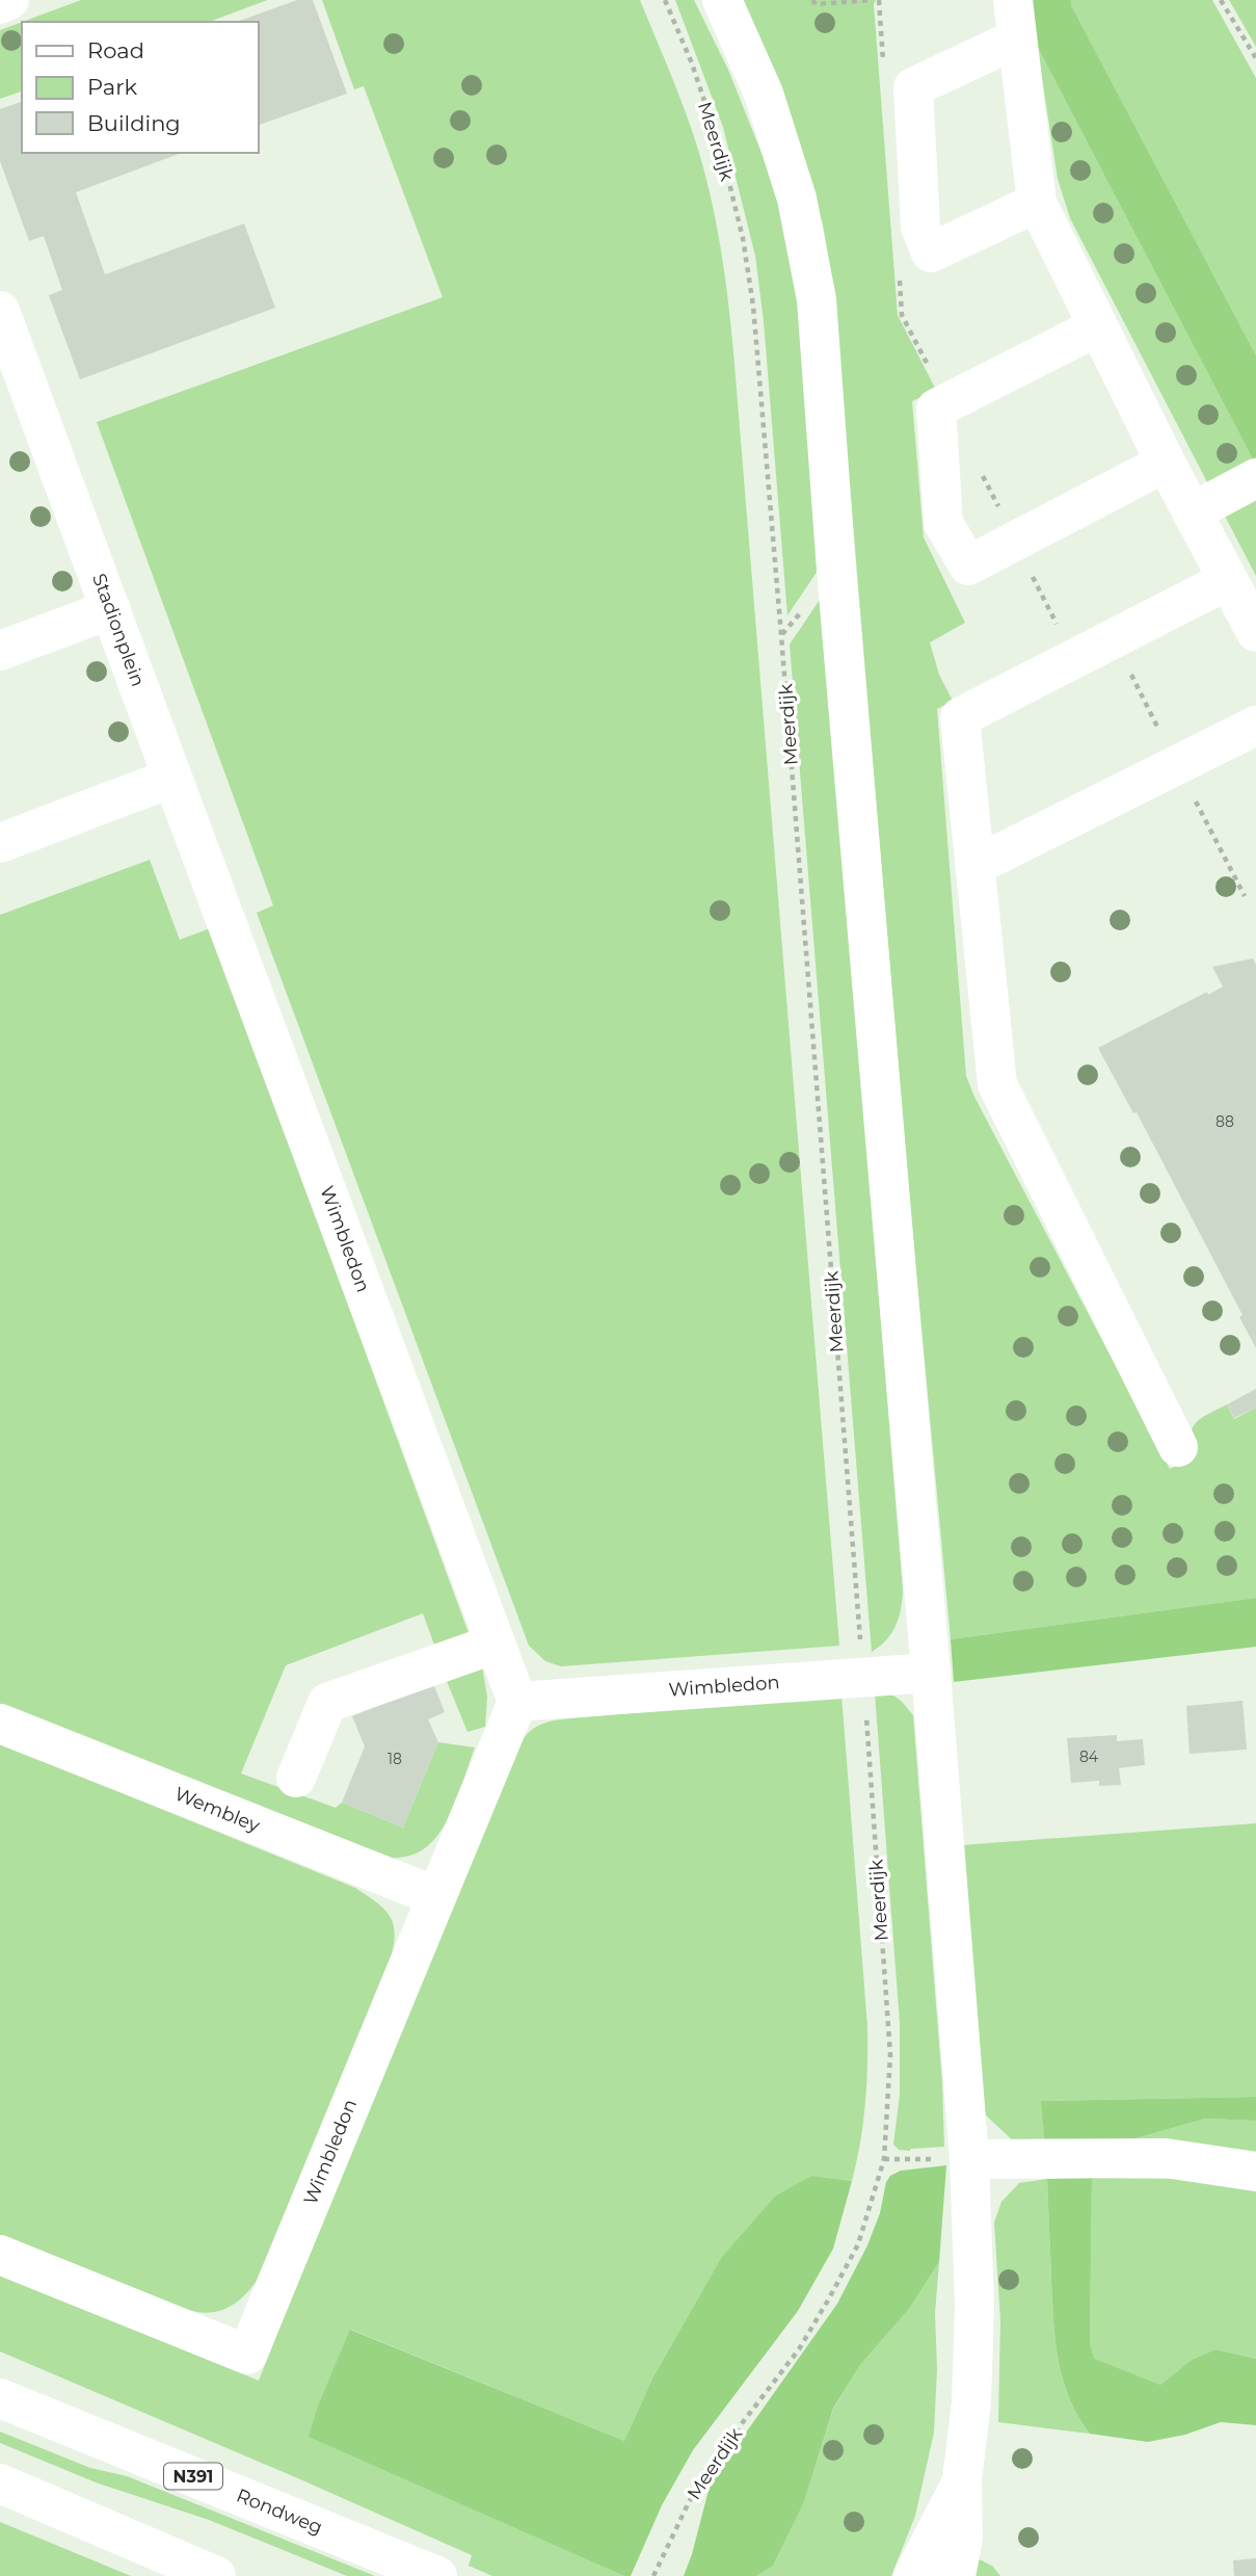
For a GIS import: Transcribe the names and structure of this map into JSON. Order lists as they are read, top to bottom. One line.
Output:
{"streets":{"street":["Stadionplein","Wimbledon","Wembley","N391","Rondweg"],"path":["Meerdijk"]},"crossings":[["Meerdijk","Wimbledon"],["Stadionplein","Wimbledon"],["Wimbledon","Wembley"]],"house_numbers":["88","84","18"],"legend":["Road","Park","Building"]}
